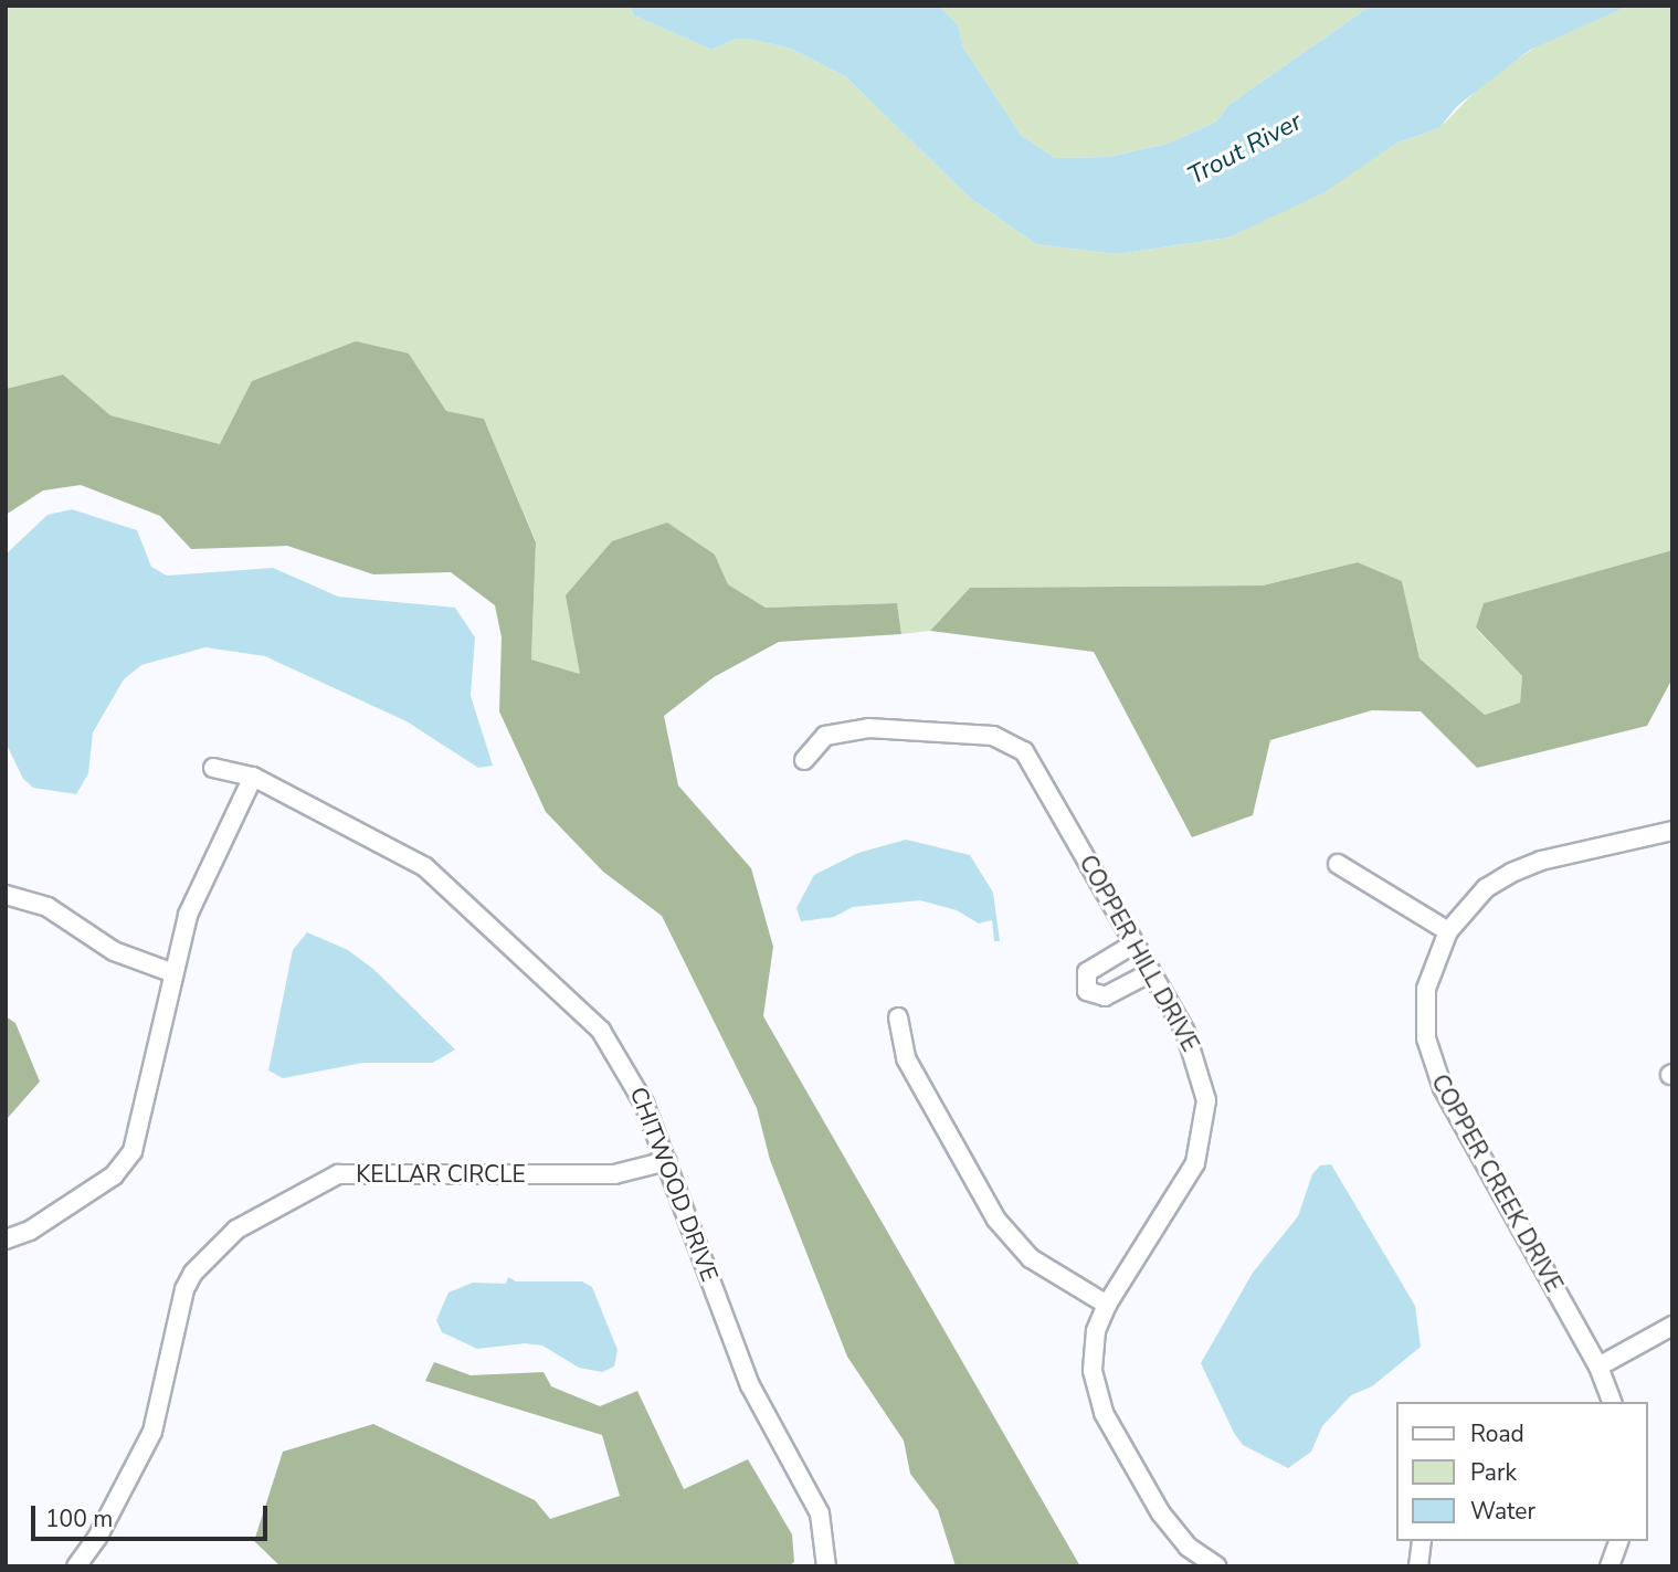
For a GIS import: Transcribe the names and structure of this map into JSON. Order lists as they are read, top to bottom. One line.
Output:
{"streets":{"street":["COPPER HILL DRIVE","KELLAR CIRCLE","COPPER CREEK DRIVE","CHITWOOD DRIVE"]},"crossings":[["KELLAR CIRCLE","CHITWOOD DRIVE"]],"water":["Trout River"],"legend":["Road","Park","Water"],"scale_bar":"100 m"}
